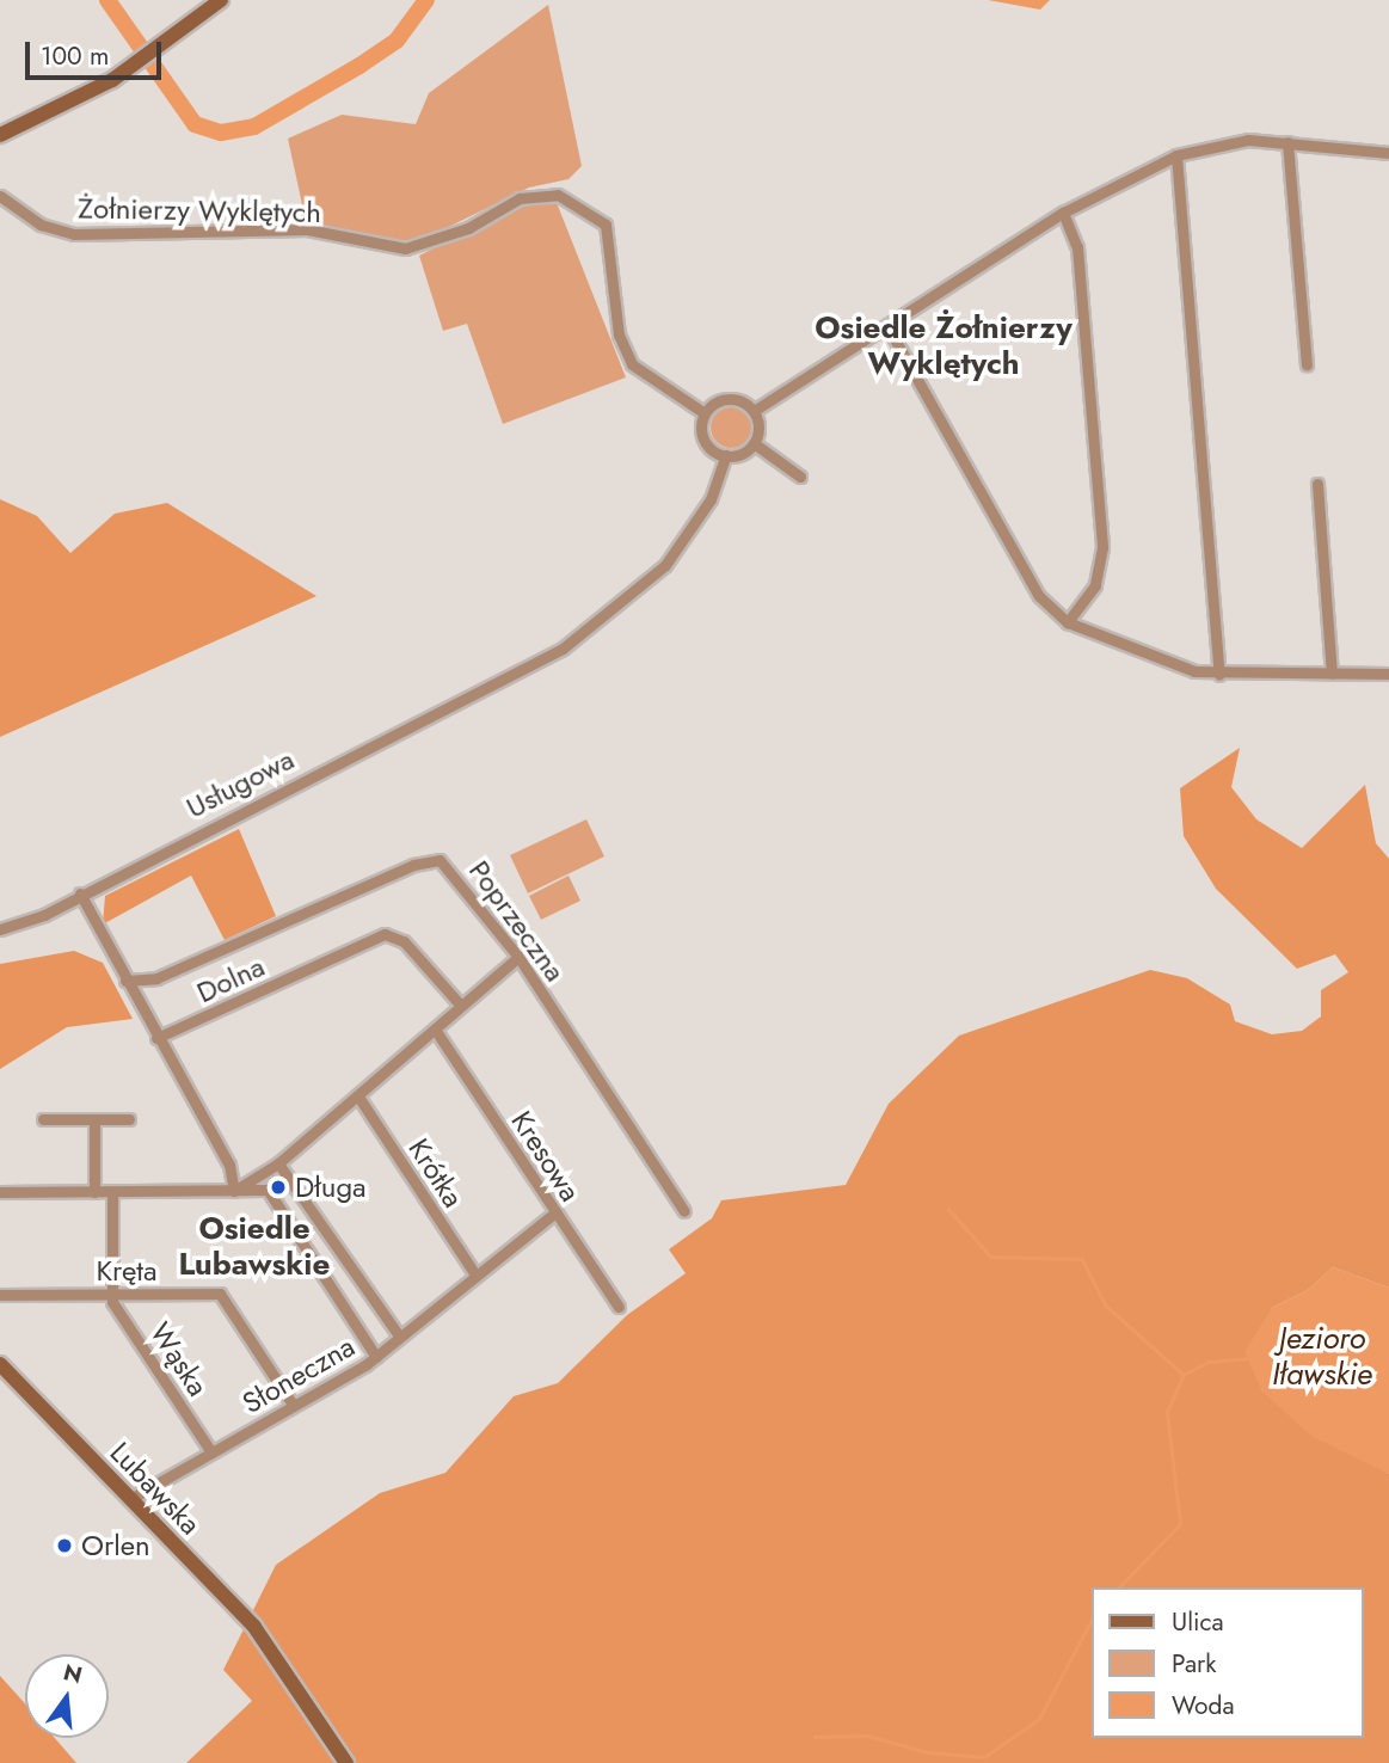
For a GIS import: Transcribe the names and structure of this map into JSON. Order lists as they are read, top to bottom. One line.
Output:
{"streets":{"main road":["Lubawska"],"street":["Żołnierzy Wyklętych","Usługowa","Poprzeczna","Dolna","Kresowa","Krótka","Kręta","Wąska","Słoneczna"]},"crossings":[["Żołnierzy Wyklętych","Usługowa"],["Kresowa","Słoneczna"],["Krótka","Słoneczna"],["Kręta","Wąska"],["Kręta","Słoneczna"],["Wąska","Słoneczna"],["Słoneczna","Lubawska"]],"districts":["Osiedle Żołnierzy Wyklętych","Osiedle Lubawskie"],"water":["Jezioro Iławskie"],"places":["Długa","Orlen"],"legend":["Ulica","Park","Woda"],"scale_bar":"100 m","north":"top"}
